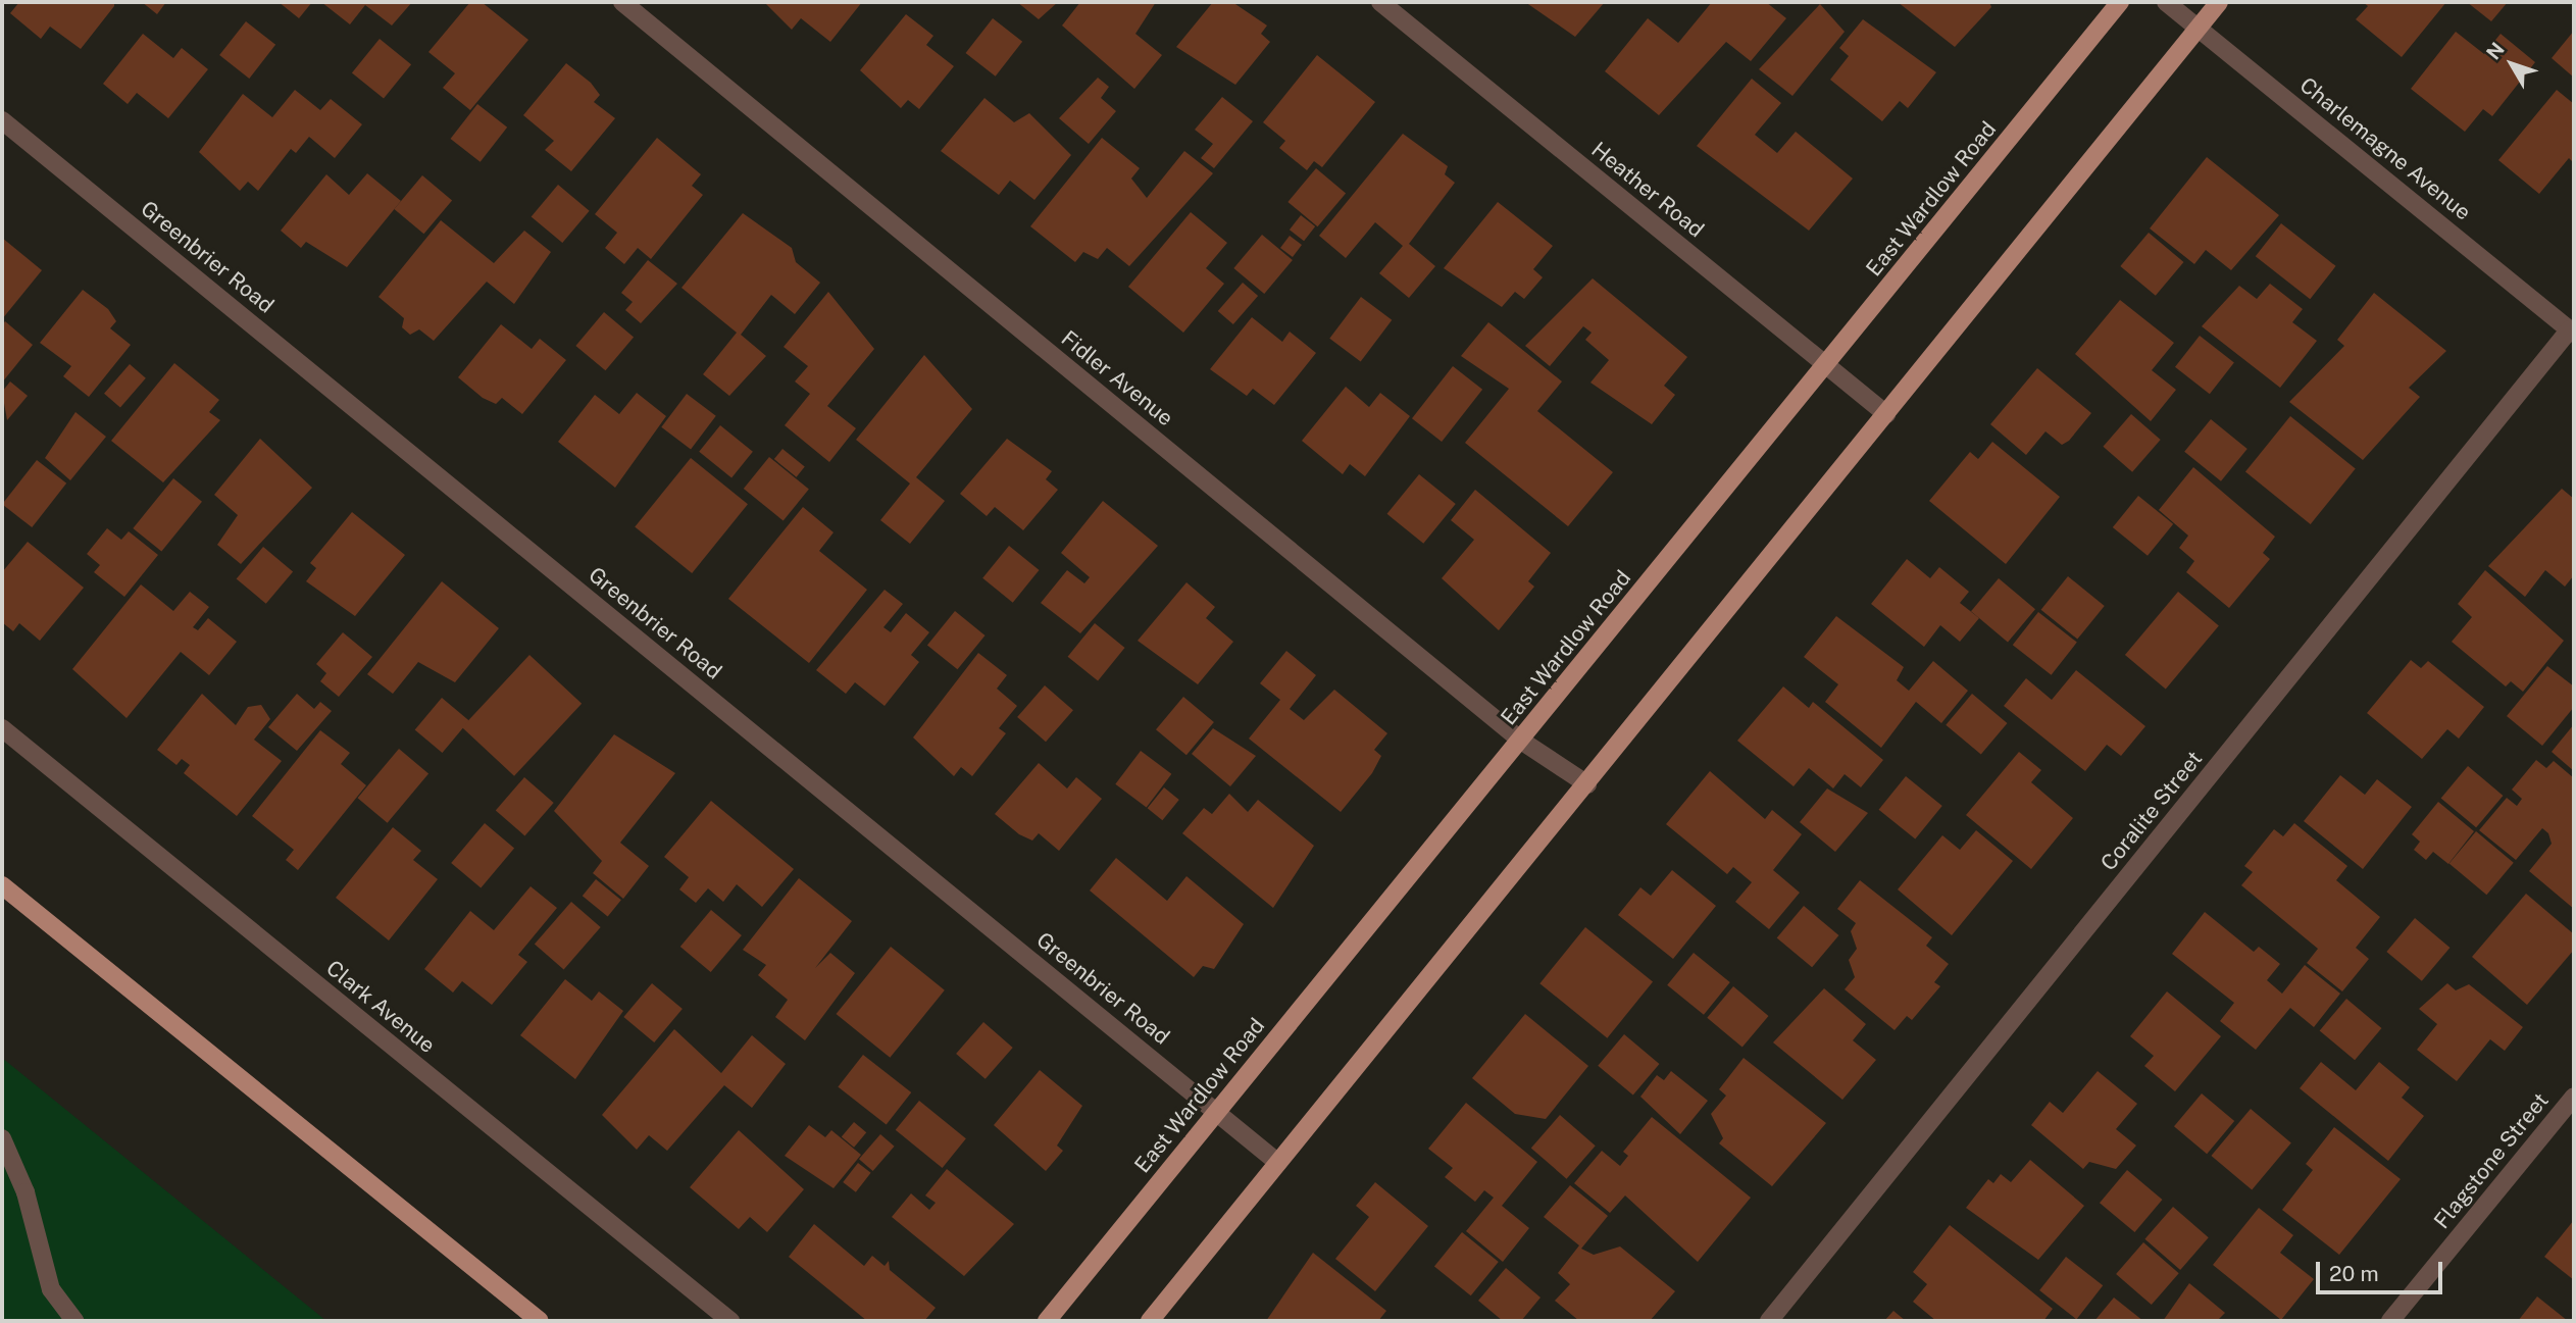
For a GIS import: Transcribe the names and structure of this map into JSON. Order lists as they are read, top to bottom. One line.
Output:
{"streets":{"main road":["East Wardlow Road"],"street":["Charlemagne Avenue","Heather Road","Greenbrier Road","Fidler Avenue","Coralite Street","Clark Avenue","Flagstone Street"]},"crossings":[["Charlemagne Avenue","Coralite Street"],["Heather Road","East Wardlow Road"],["East Wardlow Road","Greenbrier Road"],["East Wardlow Road","Fidler Avenue"]],"scale_bar":"20 m","north":"top left"}
